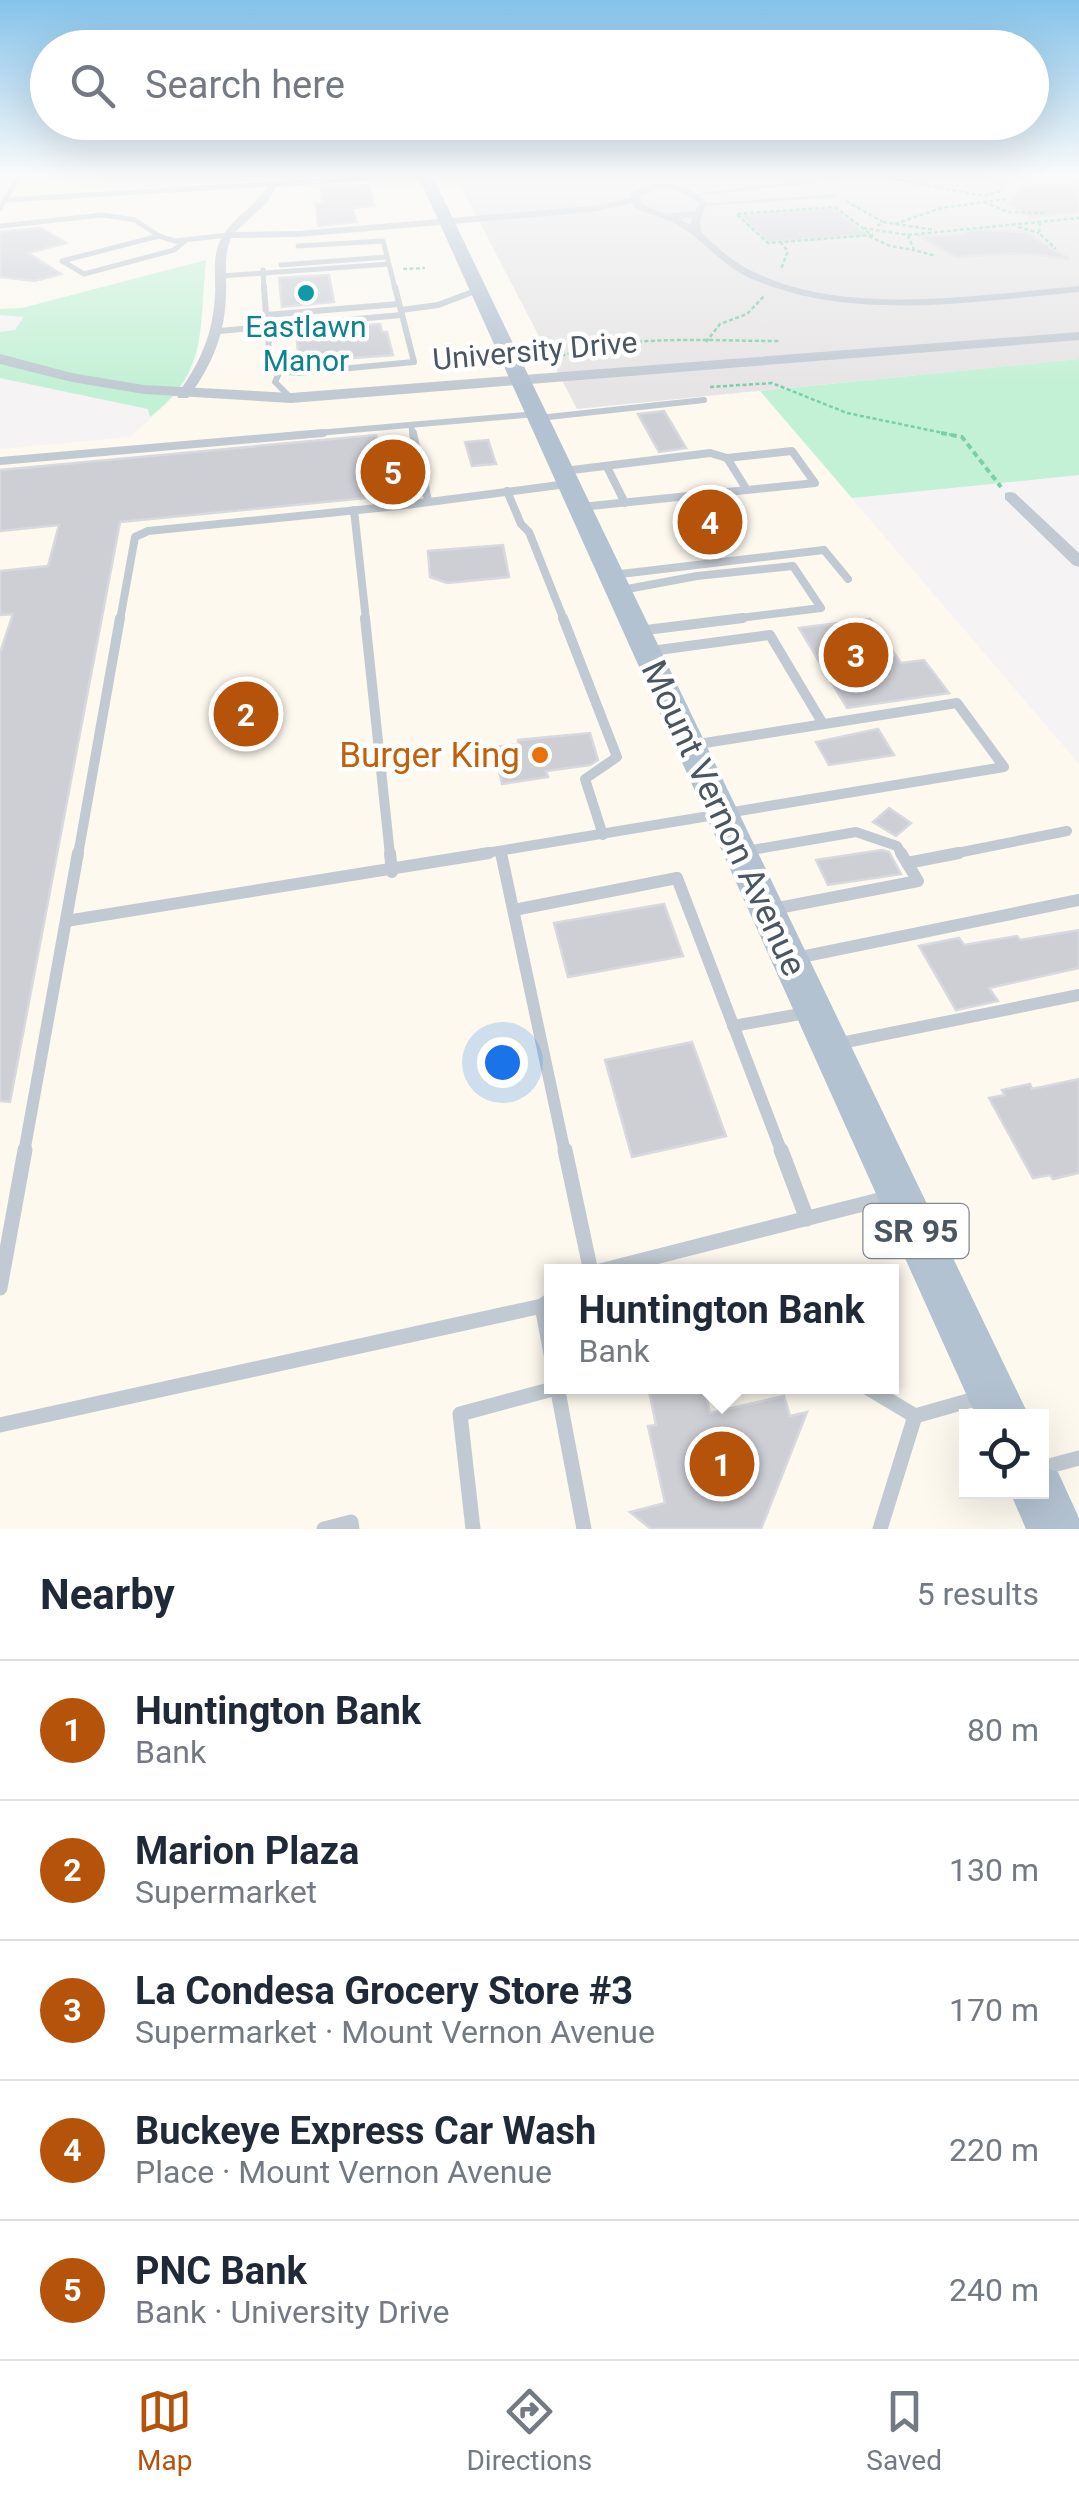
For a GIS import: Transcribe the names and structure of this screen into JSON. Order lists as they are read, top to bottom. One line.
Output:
{"streets":{"main road":["Mount Vernon Avenue","SR 95"],"street":["University Drive"]},"crossings":[["University Drive","Mount Vernon Avenue"]],"places":["Eastlawn Manor","Burger King"],"page":{"search":"Search here","pins":["5","4","3","2","1"],"popup":["Huntington Bank","Bank"],"heading":["Nearby","5 results"],"list":[{"mark":"1","name":"Huntington Bank","note":"Bank","value":"80 m"},{"mark":"2","name":"Marion Plaza","note":"Supermarket","value":"130 m"},{"mark":"3","name":"La Condesa Grocery Store #3","note":"Supermarket · Mount Vernon Avenue","value":"170 m"},{"mark":"4","name":"Buckeye Express Car Wash","note":"Place · Mount Vernon Avenue","value":"220 m"},{"mark":"5","name":"PNC Bank","note":"Bank · University Drive","value":"240 m"}],"nav":["Map","Directions","Saved"]}}
